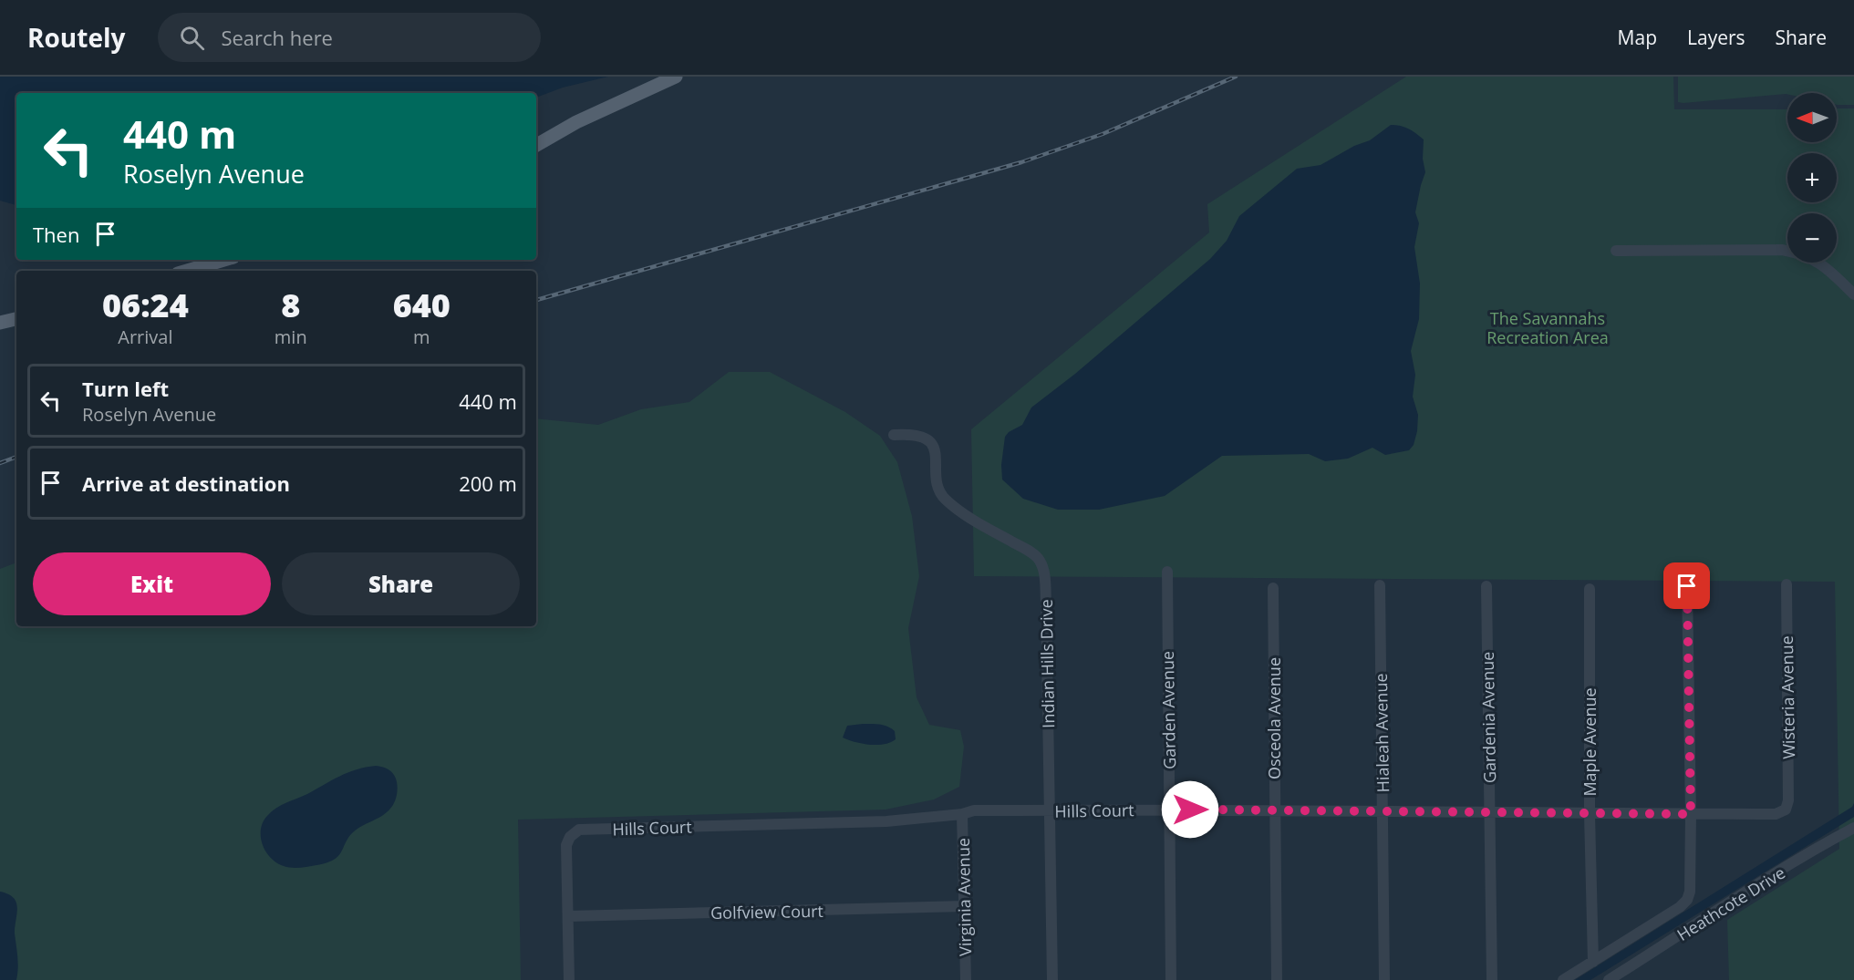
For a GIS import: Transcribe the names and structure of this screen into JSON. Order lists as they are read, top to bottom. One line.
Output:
{"streets":{"street":["Indian Hills Drive","Wisteria Avenue","Garden Avenue","Gardenia Avenue","Osceola Avenue","Hialeah Avenue","Maple Avenue","Hills Court","Virginia Avenue","Heathcote Drive","Golfview Court"]},"crossings":[["Indian Hills Drive","Hills Court"],["Wisteria Avenue","Hills Court"],["Garden Avenue","Hills Court"],["Gardenia Avenue","Hills Court"],["Osceola Avenue","Hills Court"],["Hialeah Avenue","Hills Court"],["Maple Avenue","Hills Court"],["Hills Court","Virginia Avenue"],["Hills Court","Golfview Court"],["Virginia Avenue","Golfview Court"]],"parks":["The Savannahs Recreation Area"],"north":"left","page":{"header":"Routely","search":"Search here","nav":["Map","Layers","Share"],"map_buttons":["+","−"],"turn":["440 m","Roselyn Avenue"],"then":"Then","eta":["06:24","Arrival","8","min","640","m"],"list":[{"name":"Turn left","note":"Roselyn Avenue","value":"440 m"},{"name":"Arrive at destination","value":"200 m"}],"buttons":["Exit","Share"]}}
